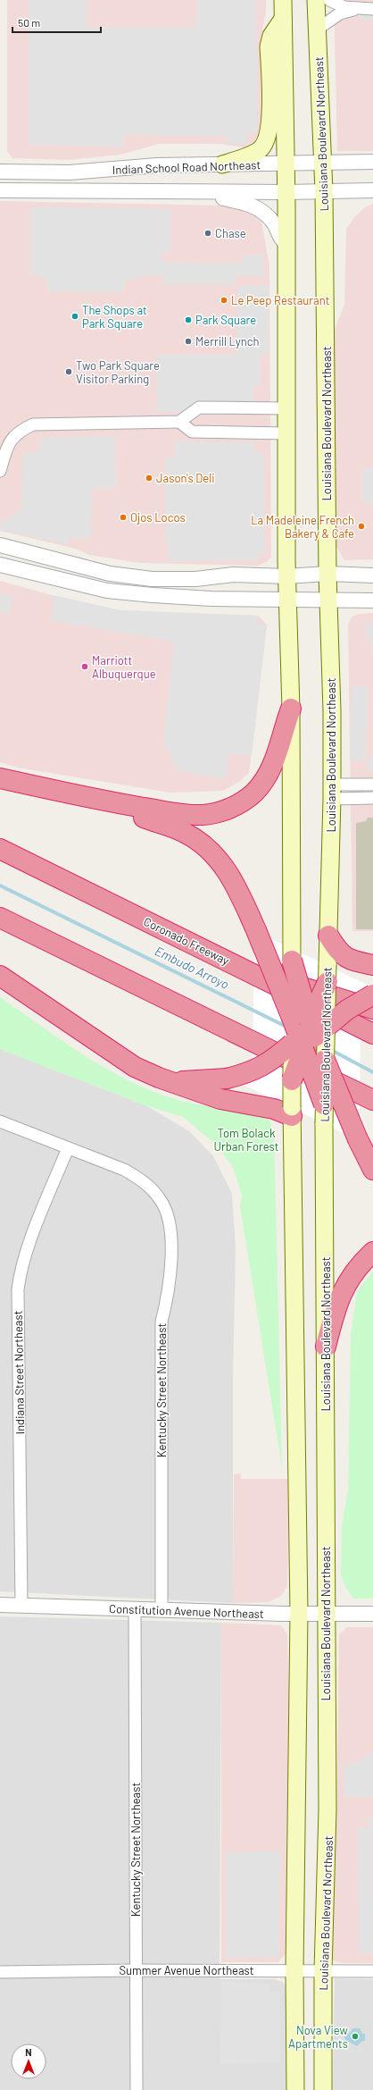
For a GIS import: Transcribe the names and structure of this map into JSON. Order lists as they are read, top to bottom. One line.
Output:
{"streets":{"highway":["Coronado Freeway"],"main road":["Louisiana Boulevard Northeast"],"street":["Indian School Road Northeast","Indiana Street Northeast","Kentucky Street Northeast","Constitution Avenue Northeast","Summer Avenue Northeast"]},"crossings":[["Louisiana Boulevard Northeast","Indian School Road Northeast"],["Louisiana Boulevard Northeast","Constitution Avenue Northeast"],["Louisiana Boulevard Northeast","Summer Avenue Northeast"],["Indiana Street Northeast","Kentucky Street Northeast"],["Indiana Street Northeast","Constitution Avenue Northeast"],["Kentucky Street Northeast","Constitution Avenue Northeast"],["Kentucky Street Northeast","Summer Avenue Northeast"]],"water":["Embudo Arroyo"],"parks":["Tom Bolack Urban Forest"],"places":["Chase","Le Peep Restaurant","The Shops at Park Square","Park Square","Merrill Lynch","Two Park Square Visitor Parking","Jason's Deli","Ojos Locos","La Madeleine French Bakery & Cafe","Marriott Albuquerque","Nova View Apartments"],"scale_bar":"50 m","north":"top"}
